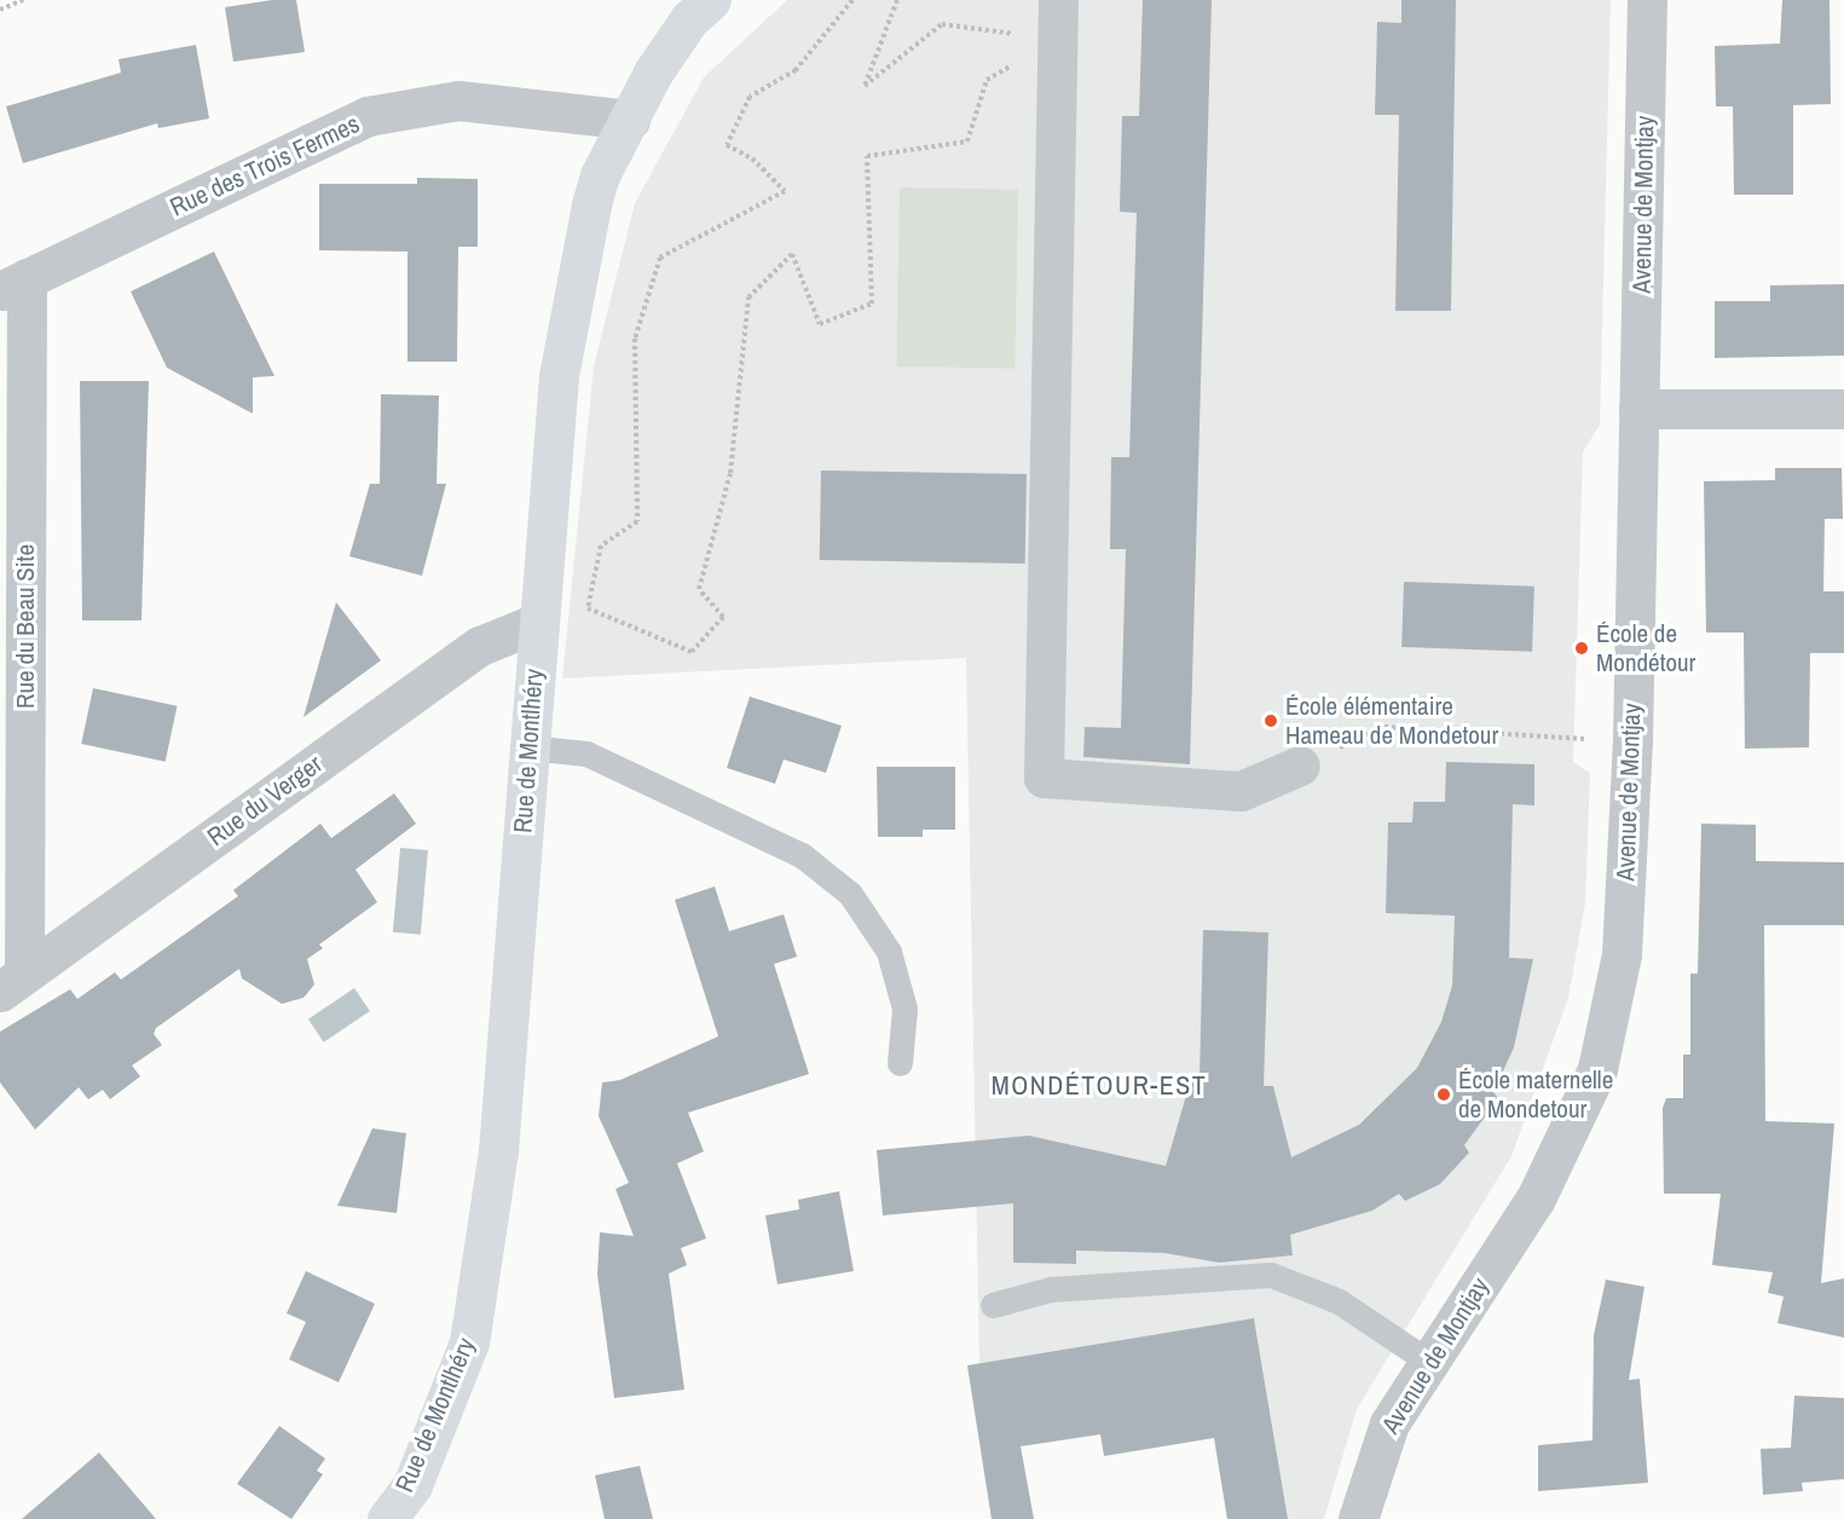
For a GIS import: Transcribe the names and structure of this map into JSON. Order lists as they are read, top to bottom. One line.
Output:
{"streets":{"main road":["Rue de Montlhéry"],"street":["Rue des Trois Fermes","Avenue de Montjay","Rue du Beau Site","Rue du Verger"]},"crossings":[["Rue des Trois Fermes","Rue du Beau Site"],["Rue des Trois Fermes","Rue de Montlhéry"],["Rue du Beau Site","Rue du Verger"],["Rue de Montlhéry","Rue du Verger"]],"districts":["MONDÉTOUR-EST"],"places":["École de Mondétour","École élémentaire Hameau de Mondetour","École maternelle de Mondetour"]}
